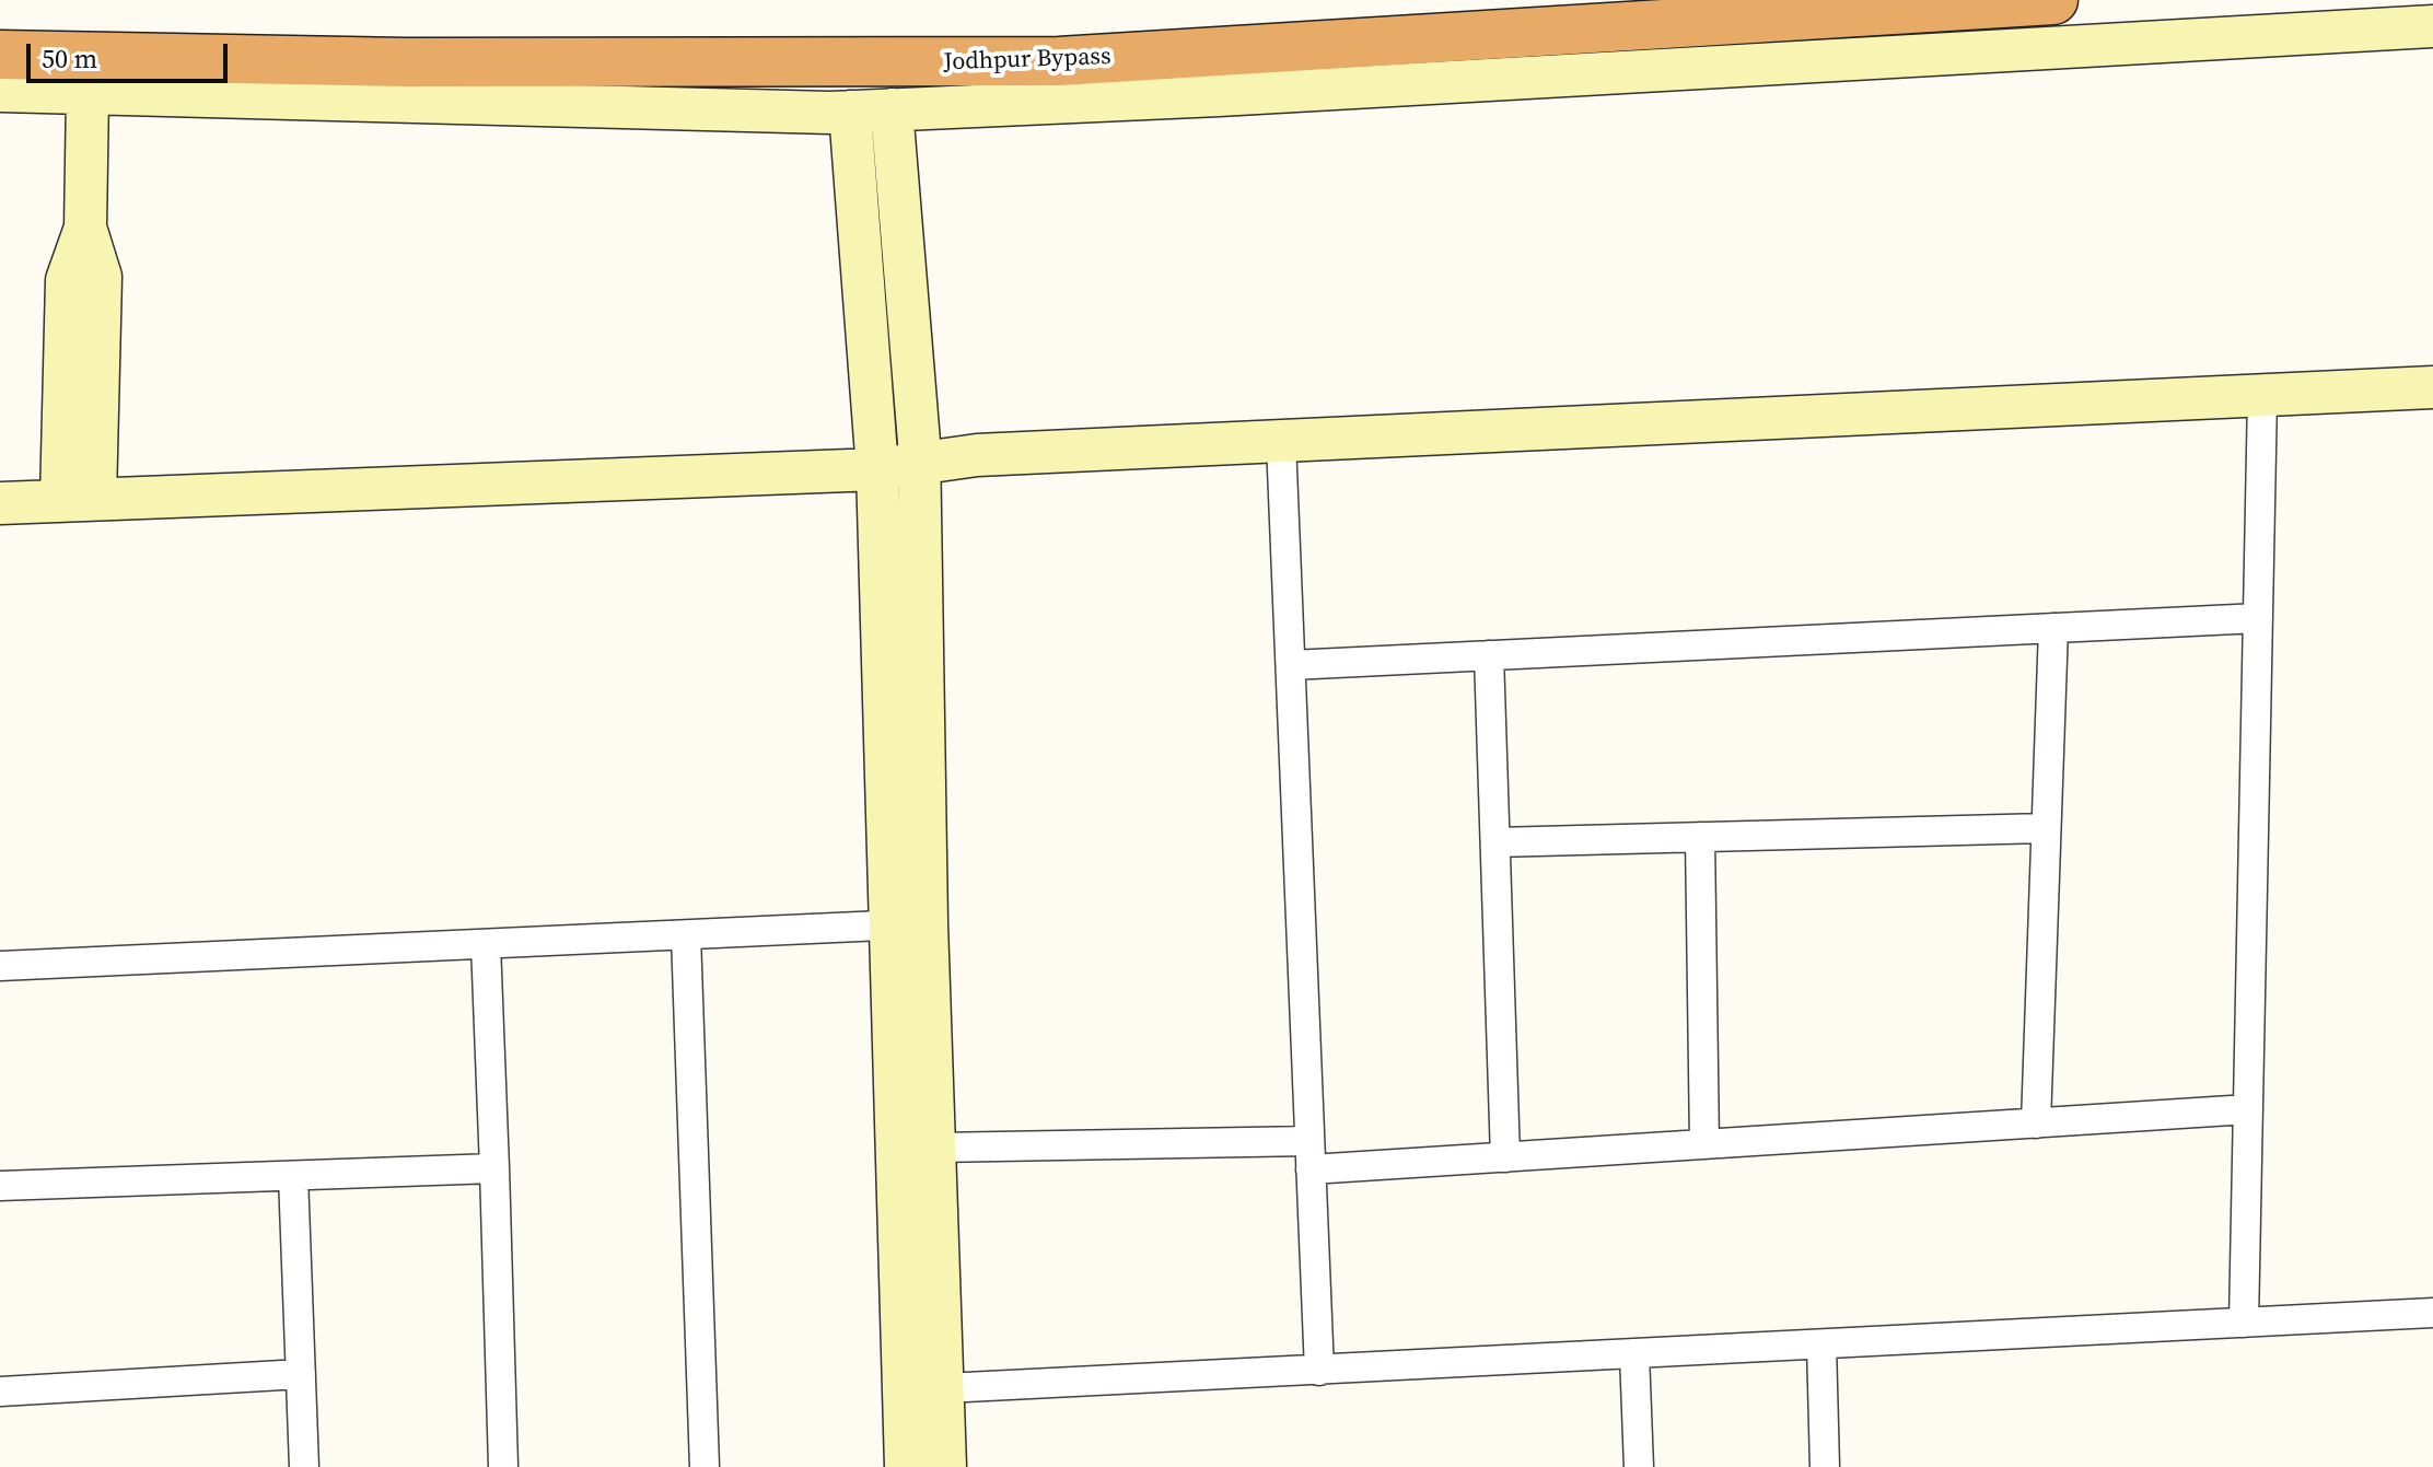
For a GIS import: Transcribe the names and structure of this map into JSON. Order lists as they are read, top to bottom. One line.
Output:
{"streets":{"highway":["Jodhpur Bypass"]},"scale_bar":"50 m"}
